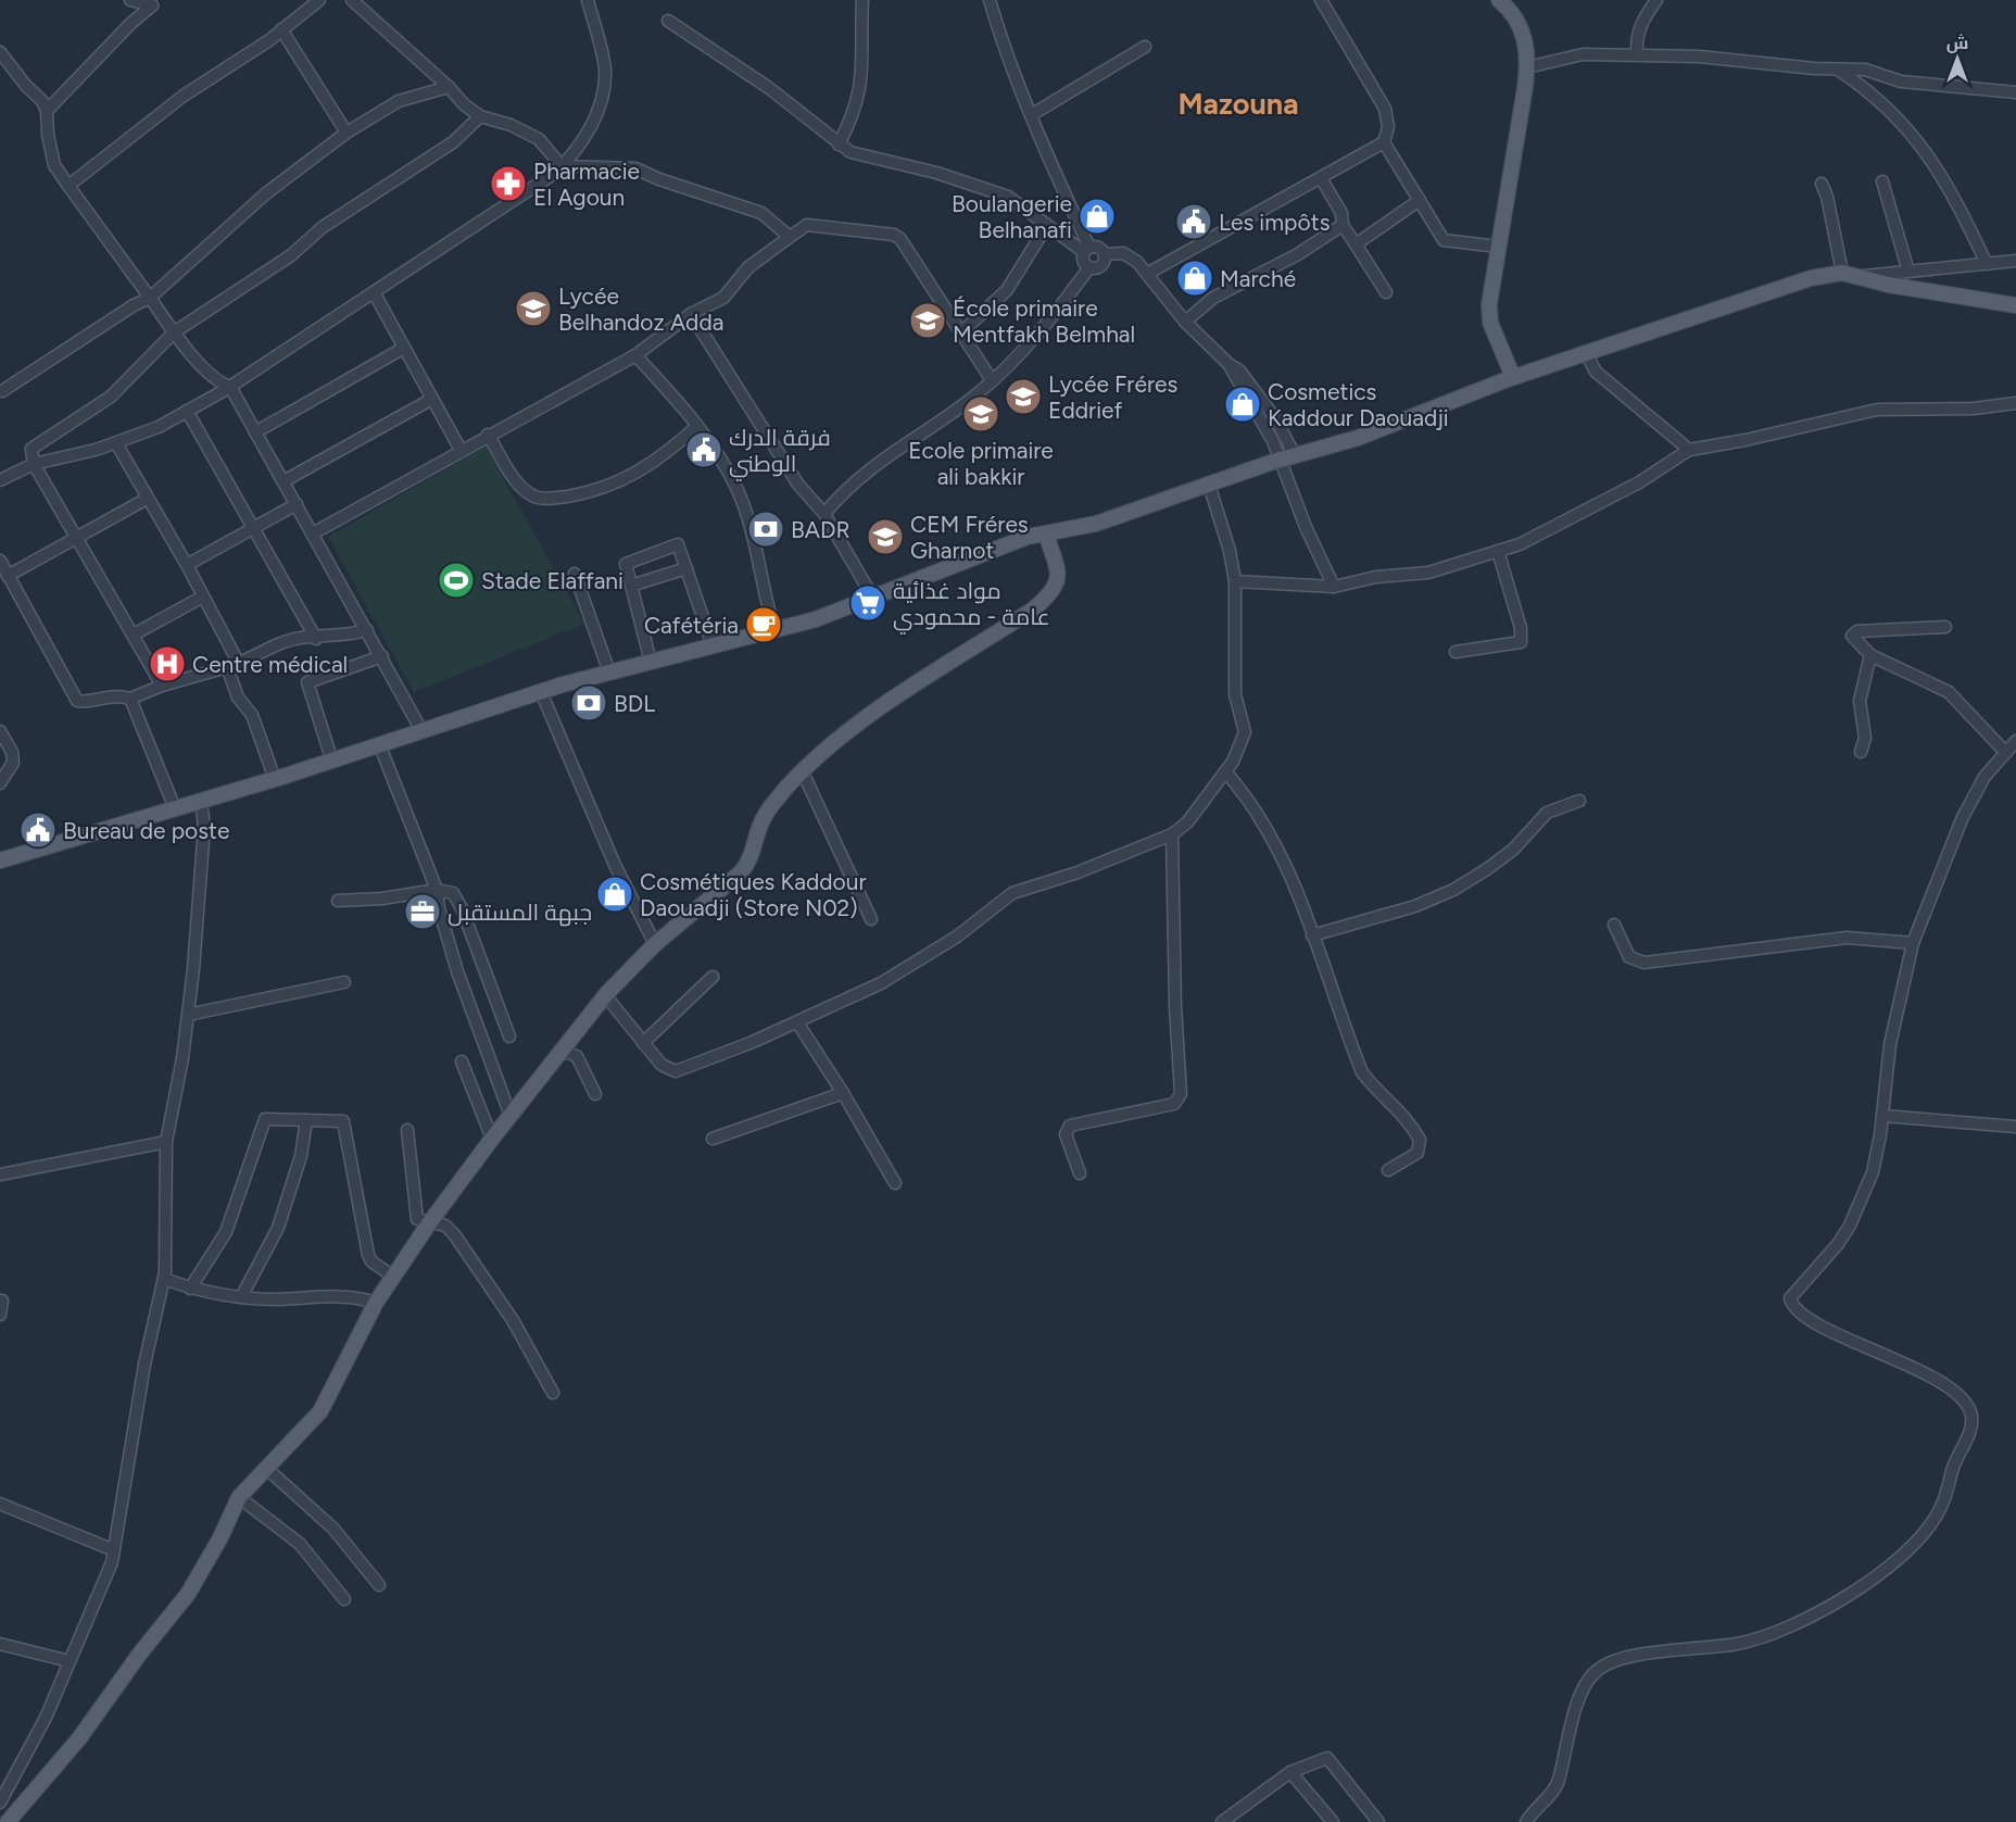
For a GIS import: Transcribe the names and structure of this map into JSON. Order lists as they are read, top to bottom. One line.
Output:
{"districts":["Mazouna"],"places":{"pharmacy":["Pharmacie El Agoun"],"shop":["Boulangerie Belhanafi","Marché","Cosmetics Kaddour Daouadji","Cosmétiques Kaddour Daouadji (Store N02)"],"public building":["Les impôts","فرقة الدرك الوطني","Bureau de poste"],"school or university":["Lycée Belhandoz Adda","École primaire Mentfakh Belmhal","Lycée Fréres Eddrief","Ecole primaire ali bakkir","CEM Fréres Gharnot"],"bank":["BADR","BDL"],"sports":["Stade Elaffani"],"supermarket":["مواد غذائية عامة - محمودي"],"cafe":["Cafétéria"],"hospital":["Centre médical"],"office":["جبهة المستقبل"]},"north":"top"}
